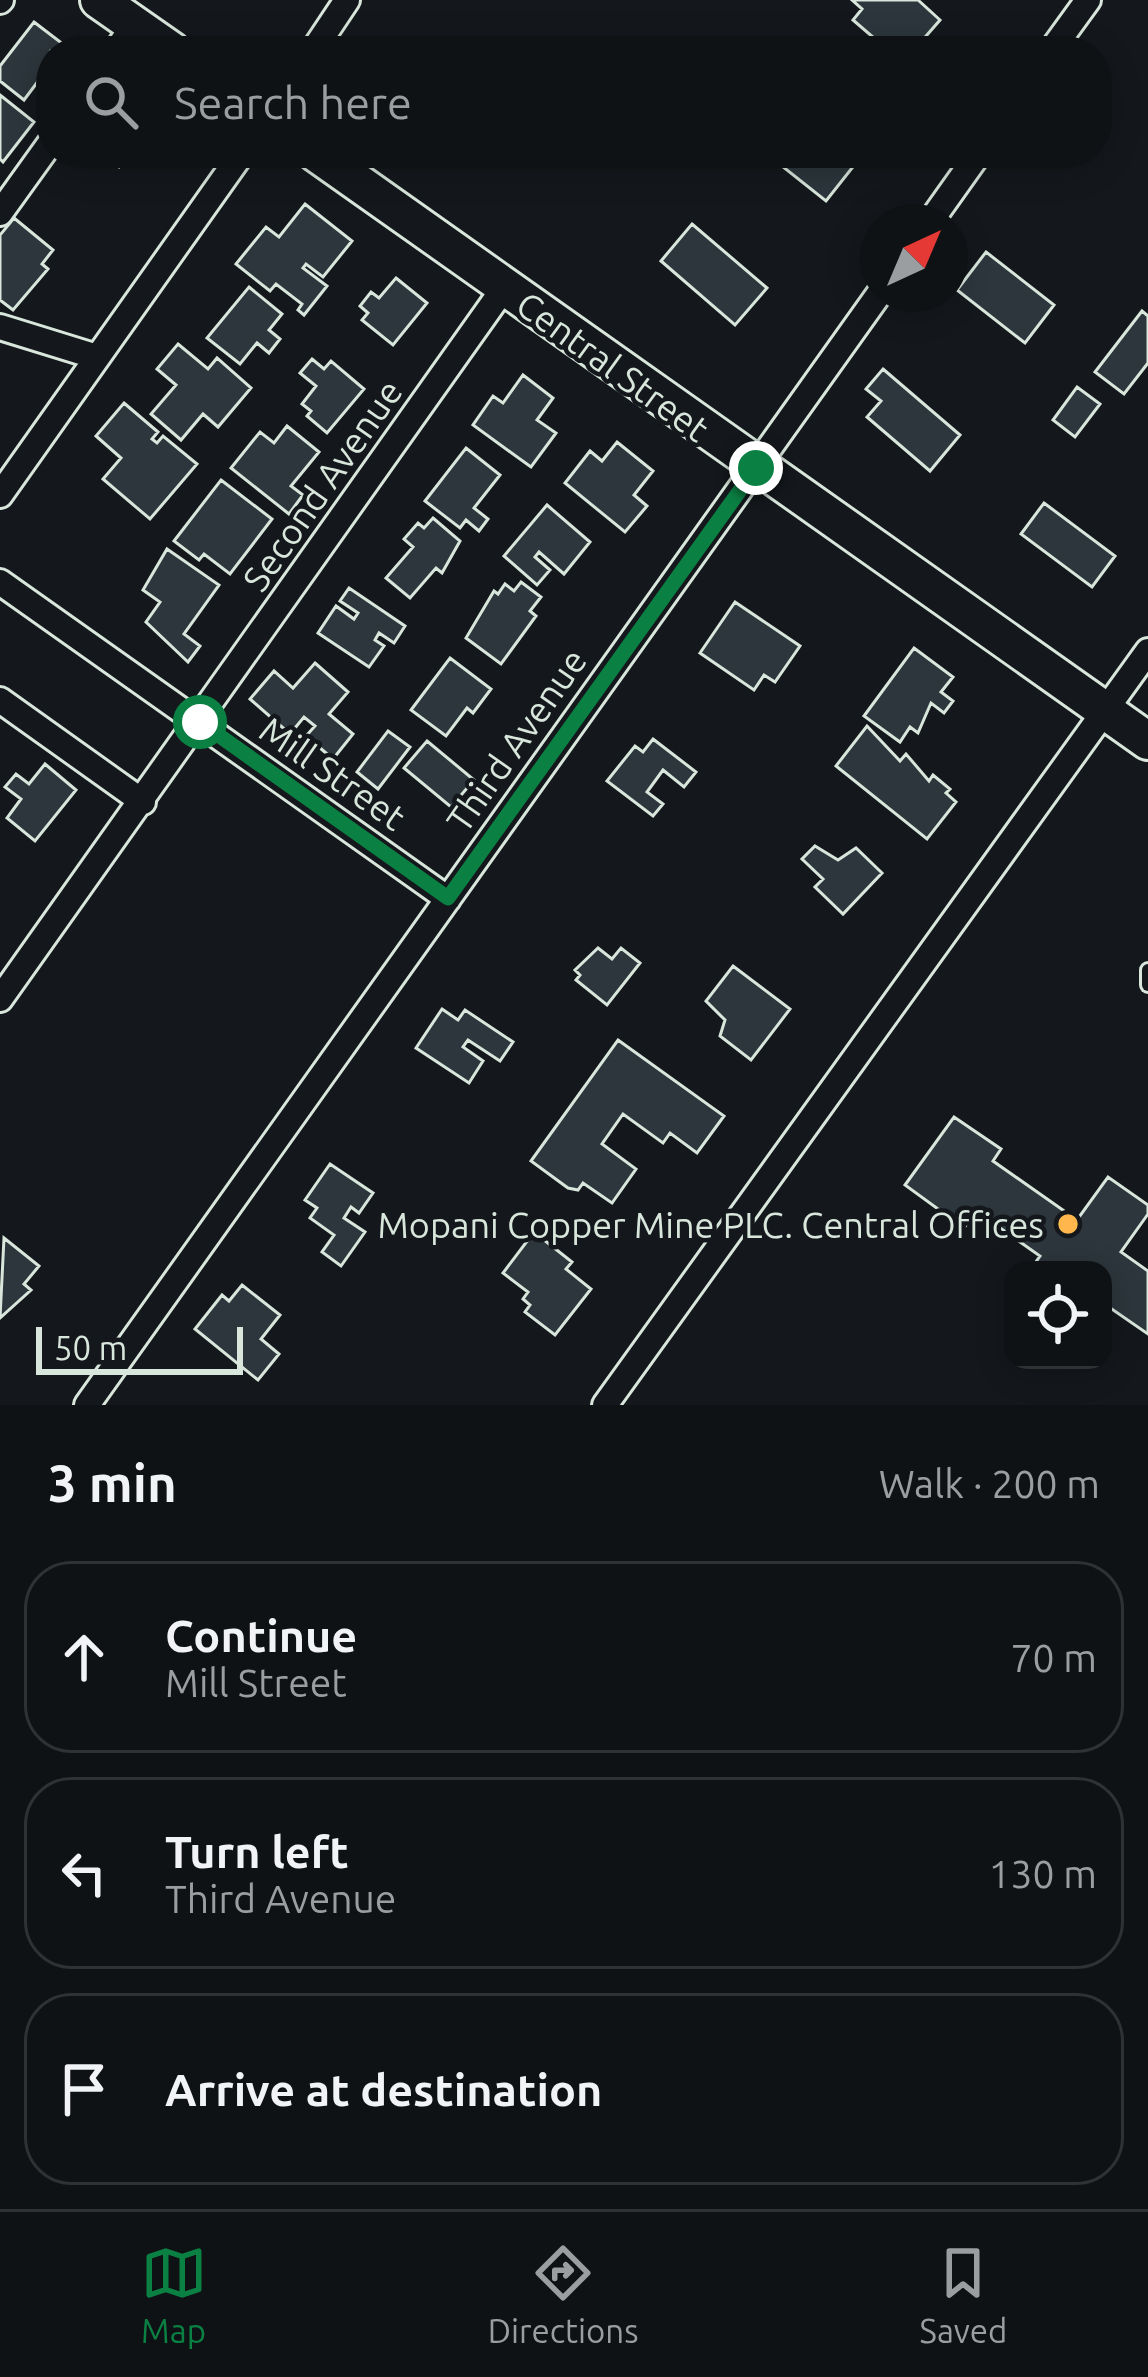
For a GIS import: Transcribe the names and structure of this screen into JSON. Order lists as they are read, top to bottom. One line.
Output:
{"streets":{"main road":["Central Street"],"street":["Second Avenue","Third Avenue","Mill Street"]},"crossings":[["Central Street","Second Avenue"],["Central Street","Third Avenue"],["Second Avenue","Mill Street"],["Third Avenue","Mill Street"]],"places":["Mopani Copper Mine PLC. Central Offices"],"scale_bar":"50 m","north":"top right","page":{"search":"Search here","scale":"50 m","heading":["3 min","Walk · 200 m"],"list":[["Continue","Mill Street","70 m"],["Turn left","Third Avenue","130 m"],"Arrive at destination"],"nav":["Map","Directions","Saved"]}}
